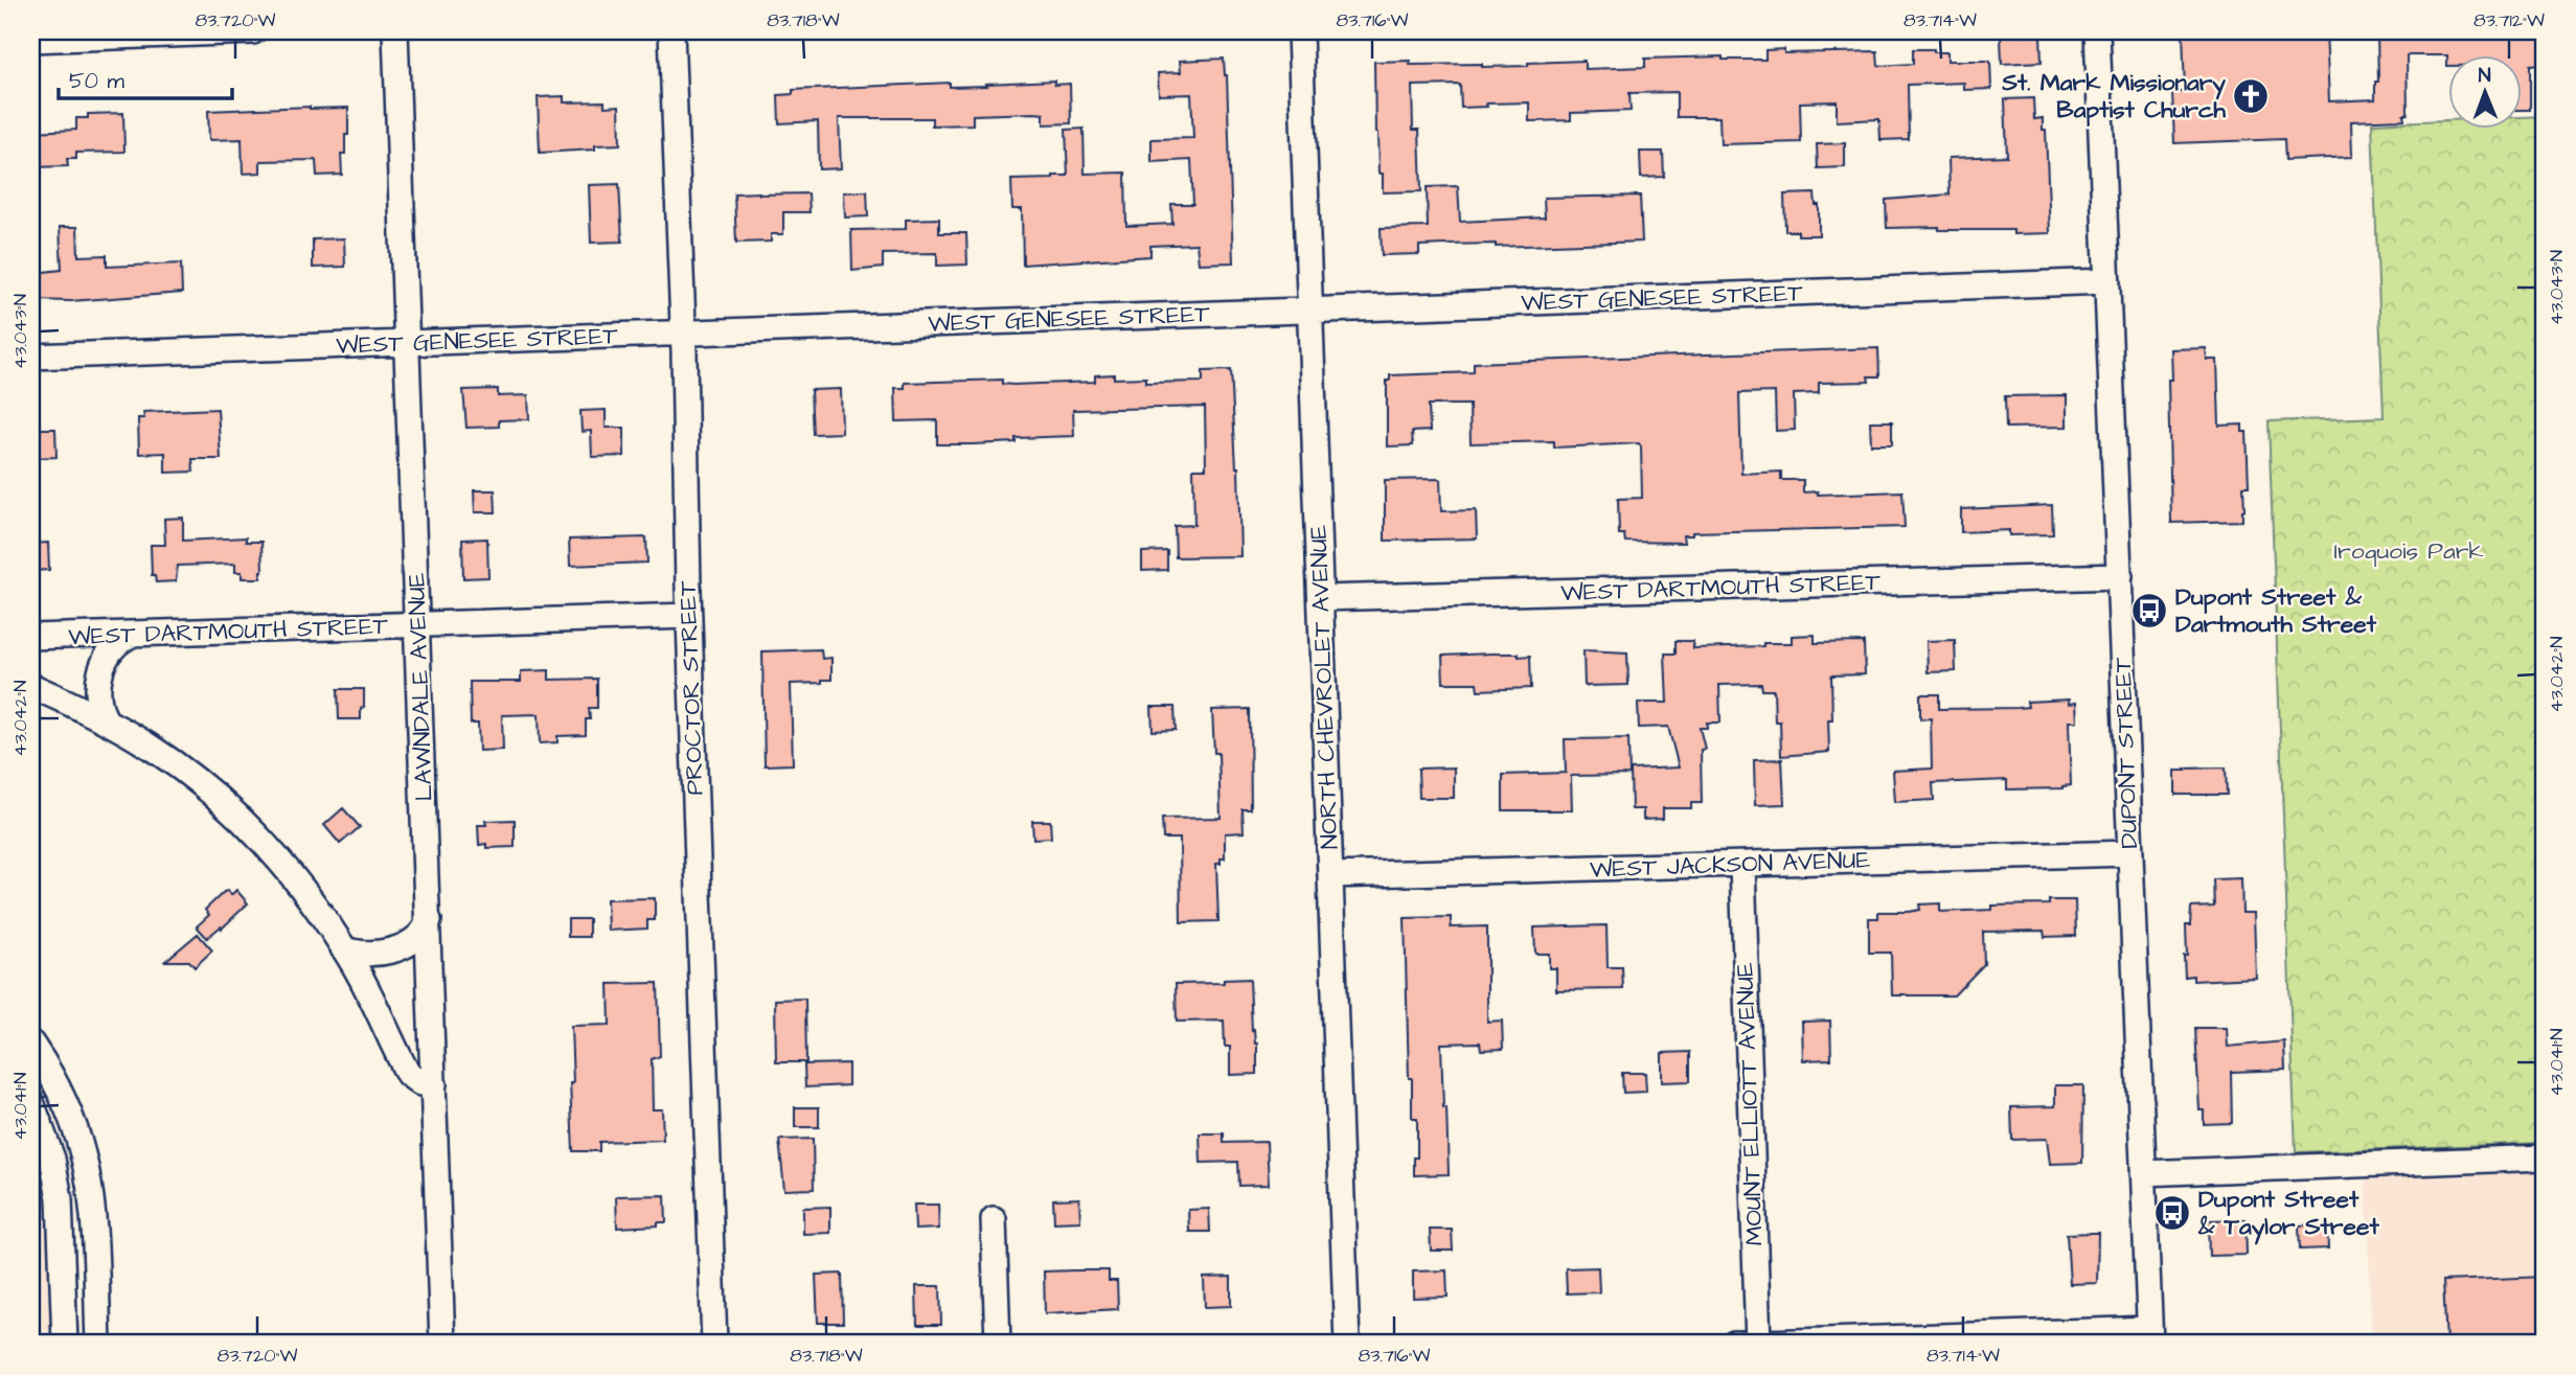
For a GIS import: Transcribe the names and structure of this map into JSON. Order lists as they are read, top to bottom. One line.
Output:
{"streets":{"street":["WEST GENESEE STREET","WEST DARTMOUTH STREET","LAWNDALE AVENUE","NORTH CHEVROLET AVENUE","PROCTOR STREET","DUPONT STREET","WEST JACKSON AVENUE","MOUNT ELLIOTT AVENUE"]},"crossings":[["WEST GENESEE STREET","LAWNDALE AVENUE"],["WEST GENESEE STREET","NORTH CHEVROLET AVENUE"],["WEST GENESEE STREET","PROCTOR STREET"],["WEST GENESEE STREET","DUPONT STREET"],["WEST DARTMOUTH STREET","LAWNDALE AVENUE"],["WEST DARTMOUTH STREET","NORTH CHEVROLET AVENUE"],["WEST DARTMOUTH STREET","PROCTOR STREET"],["WEST DARTMOUTH STREET","DUPONT STREET"],["NORTH CHEVROLET AVENUE","WEST JACKSON AVENUE"],["DUPONT STREET","WEST JACKSON AVENUE"],["WEST JACKSON AVENUE","MOUNT ELLIOTT AVENUE"]],"parks":["Iroquois Park"],"places":{"church":["St. Mark Missionary Baptist Church"],"bus stop":["Dupont Street & Dartmouth Street","Dupont Street & Taylor Street"]},"scale_bar":"50 m","north":"top","coordinates":["83.720°W","83.718°W","83.716°W","83.714°W","83.712°W","43.043°N","43.042°N","43.041°N"]}
